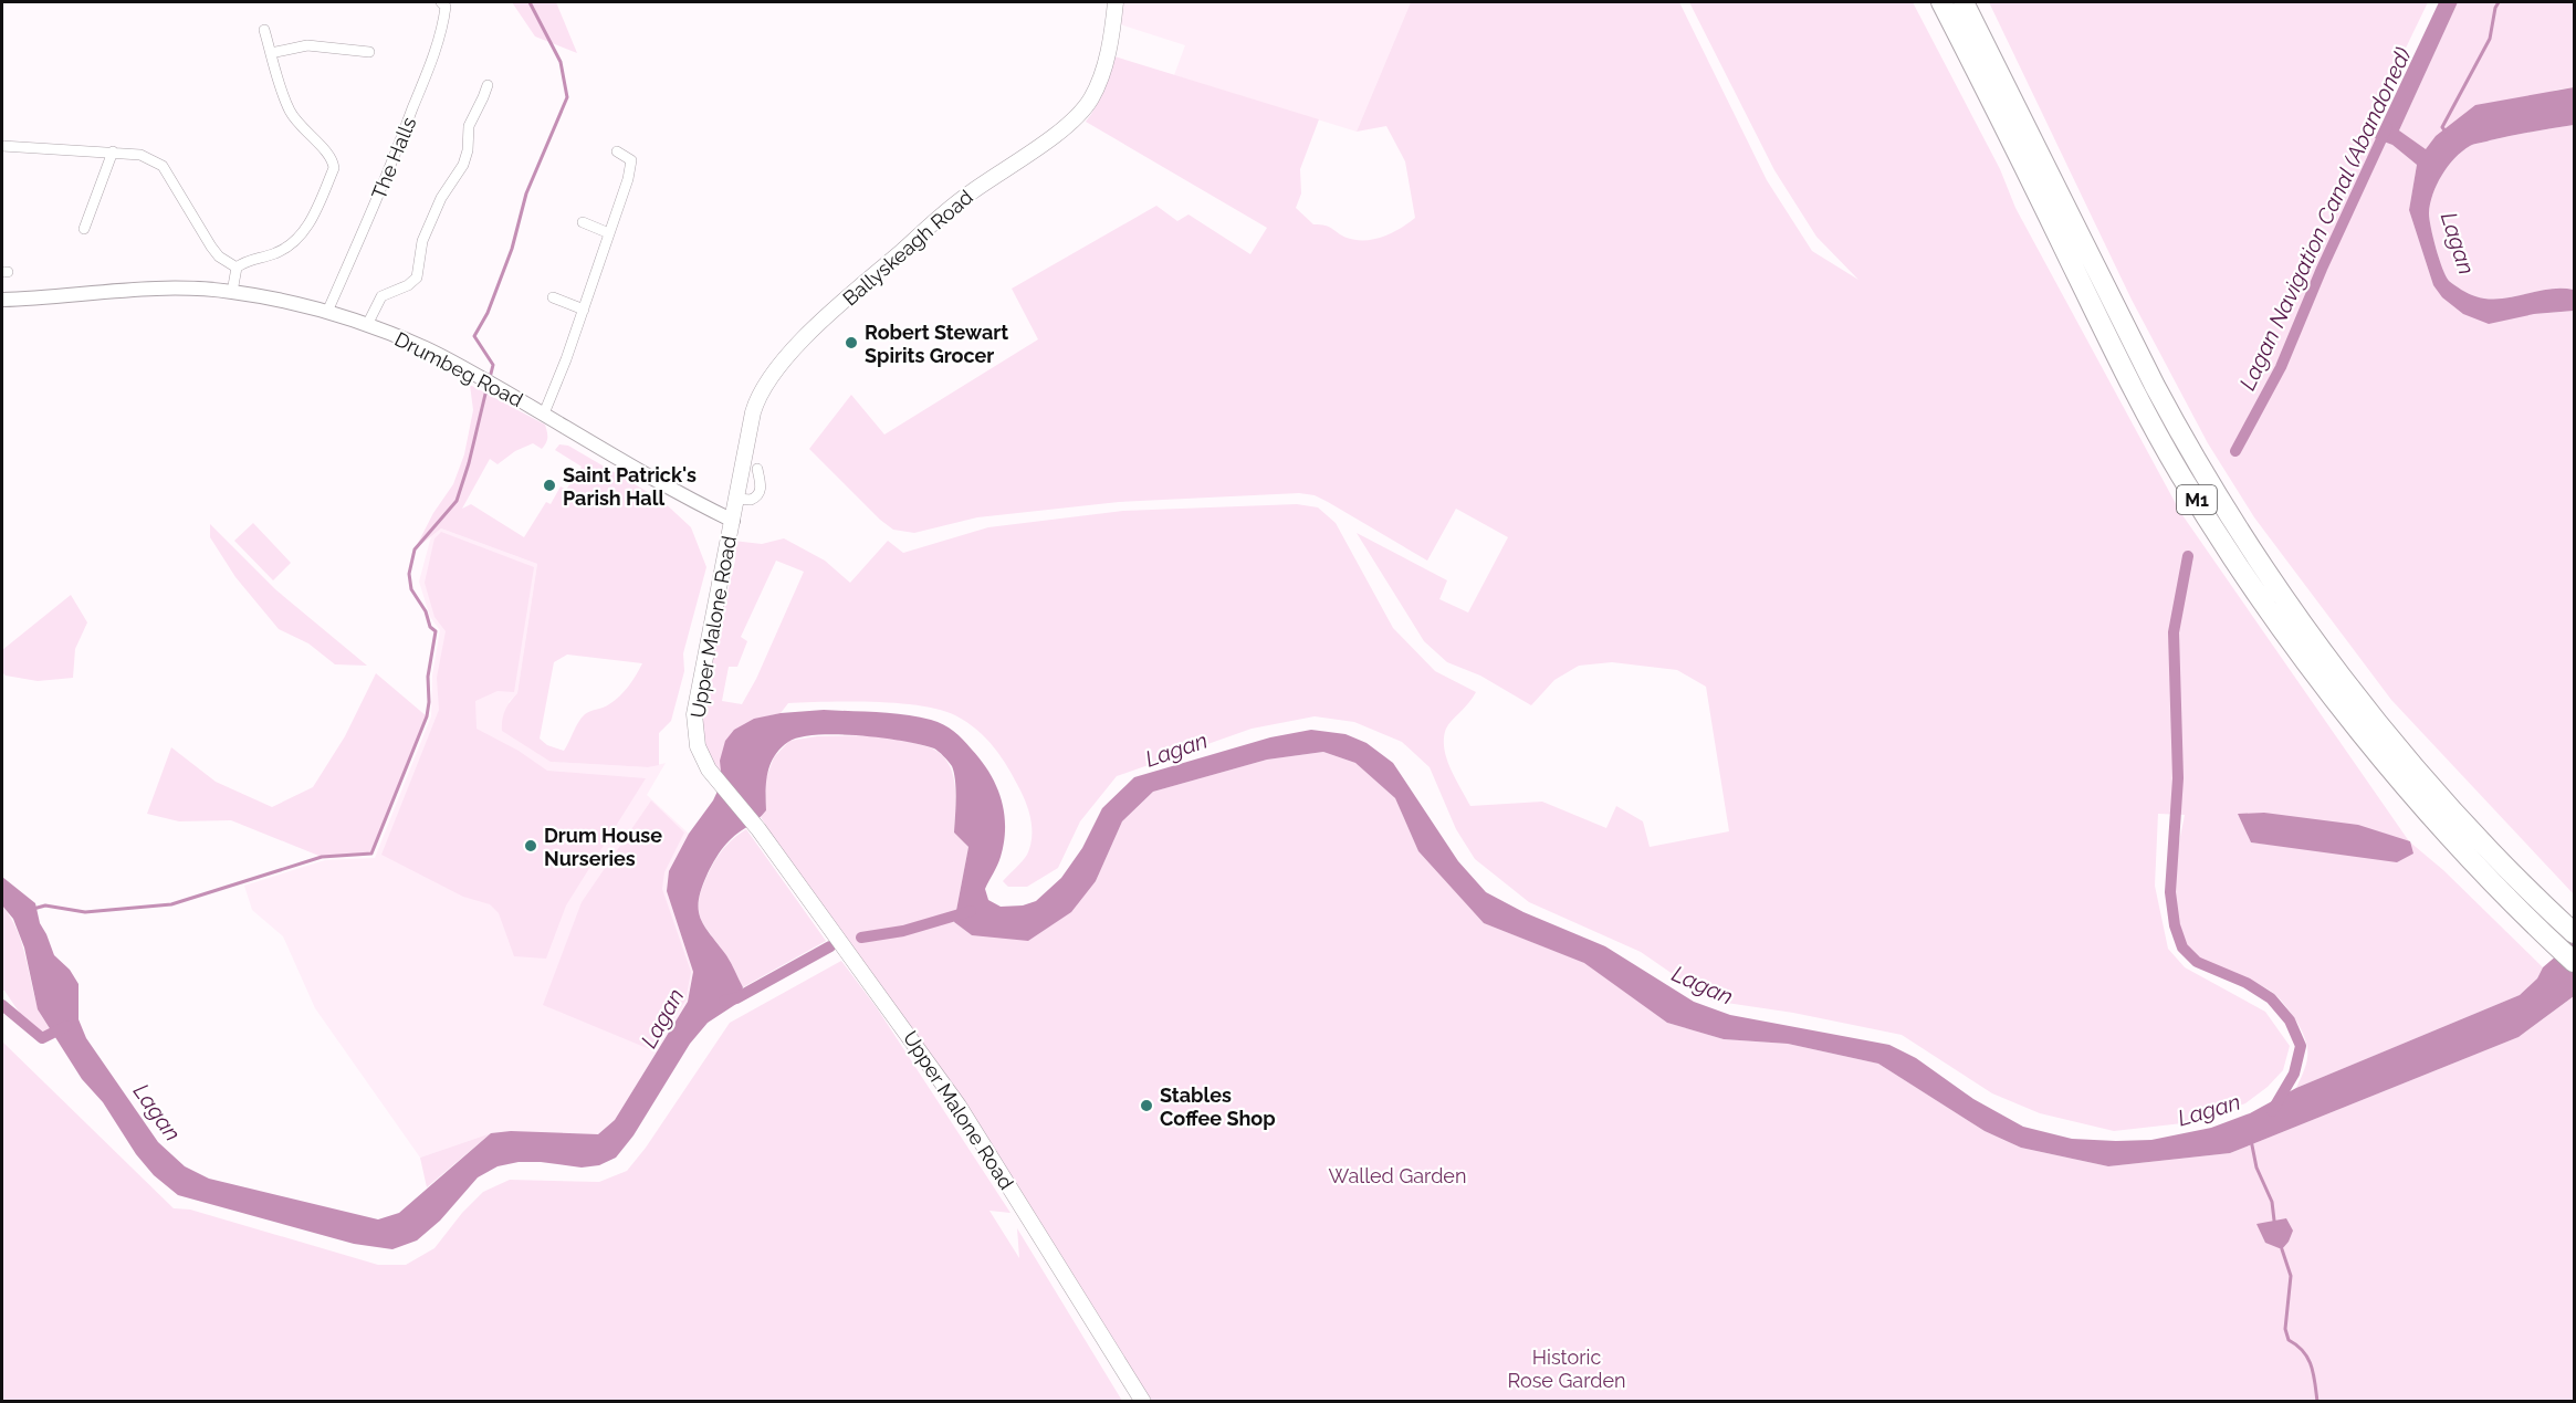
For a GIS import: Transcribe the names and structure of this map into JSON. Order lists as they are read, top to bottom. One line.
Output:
{"streets":{"highway":["M1"],"main road":["Ballyskeagh Road","Upper Malone Road"],"street":["The Halls","Drumbeg Road"]},"crossings":[["The Halls","Drumbeg Road"],["Ballyskeagh Road","Drumbeg Road"],["Ballyskeagh Road","Upper Malone Road"],["Drumbeg Road","Upper Malone Road"]],"water":["Lagan Navigation Canal (Abandoned)","Lagan"],"parks":["Walled Garden","Historic Rose Garden"],"places":["Robert Stewart Spirits Grocer","Saint Patrick's Parish Hall","Drum House Nurseries","Stables Coffee Shop"]}
